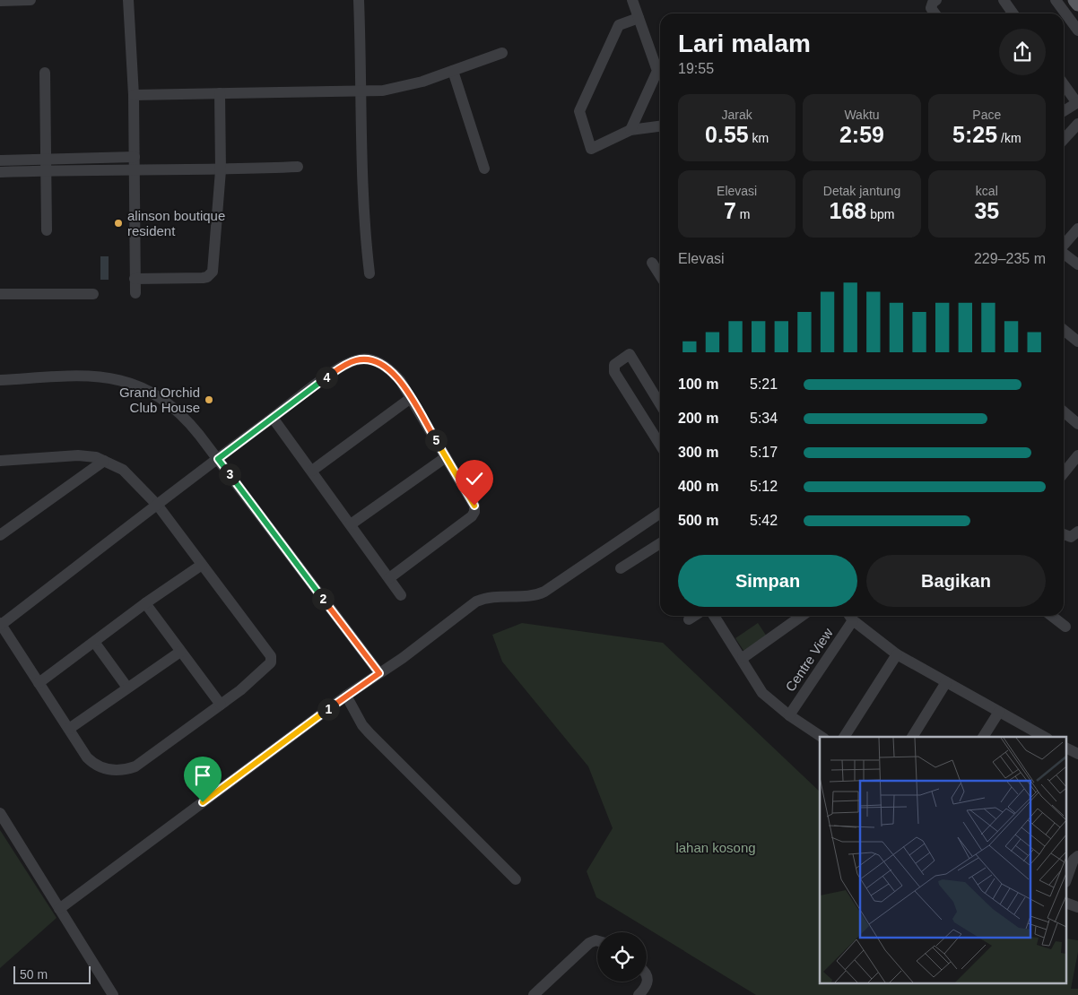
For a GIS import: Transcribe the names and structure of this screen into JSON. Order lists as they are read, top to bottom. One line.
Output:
{"streets":{"street":["Centre View"]},"parks":["lahan kosong"],"places":["alinson boutique resident","Grand Orchid Club House"],"scale_bar":"50 m","page":{"heading":["Lari malam","19:55"],"stats":[["Jarak","0.55 km"],["Waktu","2:59"],["Pace","5:25 /km"],["Elevasi","7 m"],["Detak jantung","168 bpm"],["kcal","35"]],"chart":["Elevasi","229–235 m"],"pins":["4","5","3","2","1"],"list":[{"name":"100 m","note":"5:21"},{"name":"200 m","note":"5:34"},{"name":"300 m","note":"5:17"},{"name":"400 m","note":"5:12"},{"name":"500 m","note":"5:42"}],"buttons":["Simpan","Bagikan"],"scale":"50 m"}}
